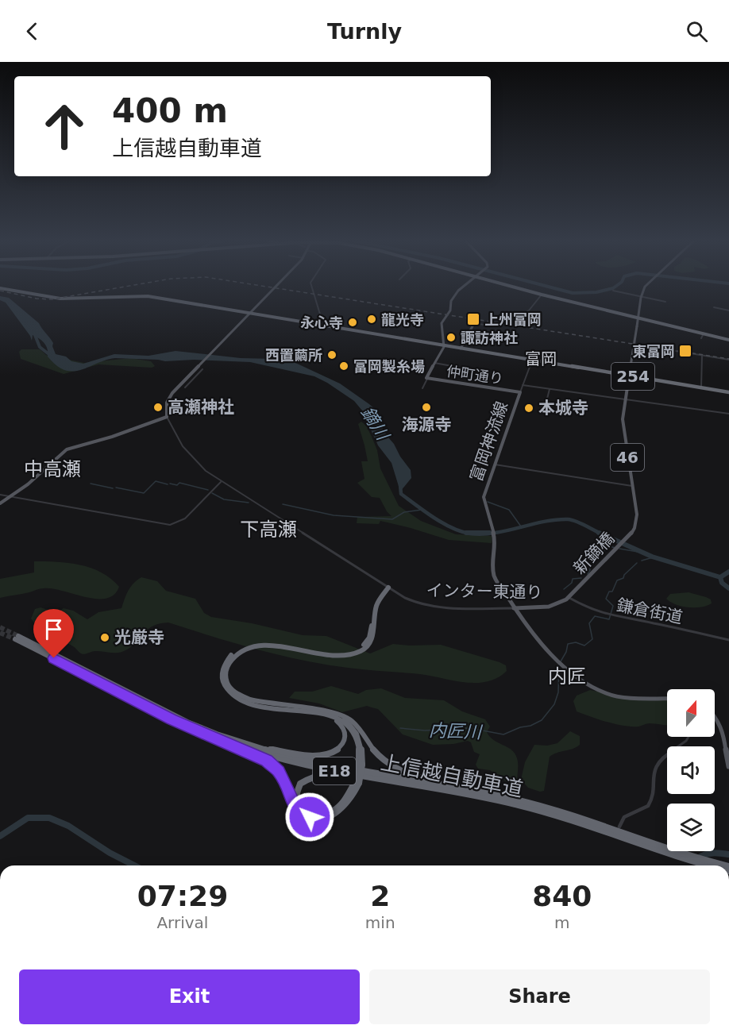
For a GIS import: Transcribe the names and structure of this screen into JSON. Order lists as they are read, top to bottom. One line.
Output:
{"streets":{"highway":["254","E18","上信越自動車道"],"main road":["仲町通り","富岡神流線","46","新鏑橋","インター東通り"],"street":["鎌倉街道"]},"crossings":[["仲町通り","富岡神流線"],["254","46"],["富岡神流線","インター東通り"],["46","新鏑橋"],["新鏑橋","インター東通り"],["インター東通り","鎌倉街道"]],"districts":["富岡","中高瀬","下高瀬","内匠"],"water":["鏑川","内匠川"],"places":{"other":["龍光寺","永心寺","諏訪神社","西置繭所","富岡製糸場","高瀬神社","海源寺","本城寺","光厳寺"],"transit":["上州富岡","東富岡"]},"north":"top","page":{"header":"Turnly","turn":["400 m","上信越自動車道"],"eta":["07:29","Arrival","2","min","840","m"],"buttons":["Exit","Share"]}}
